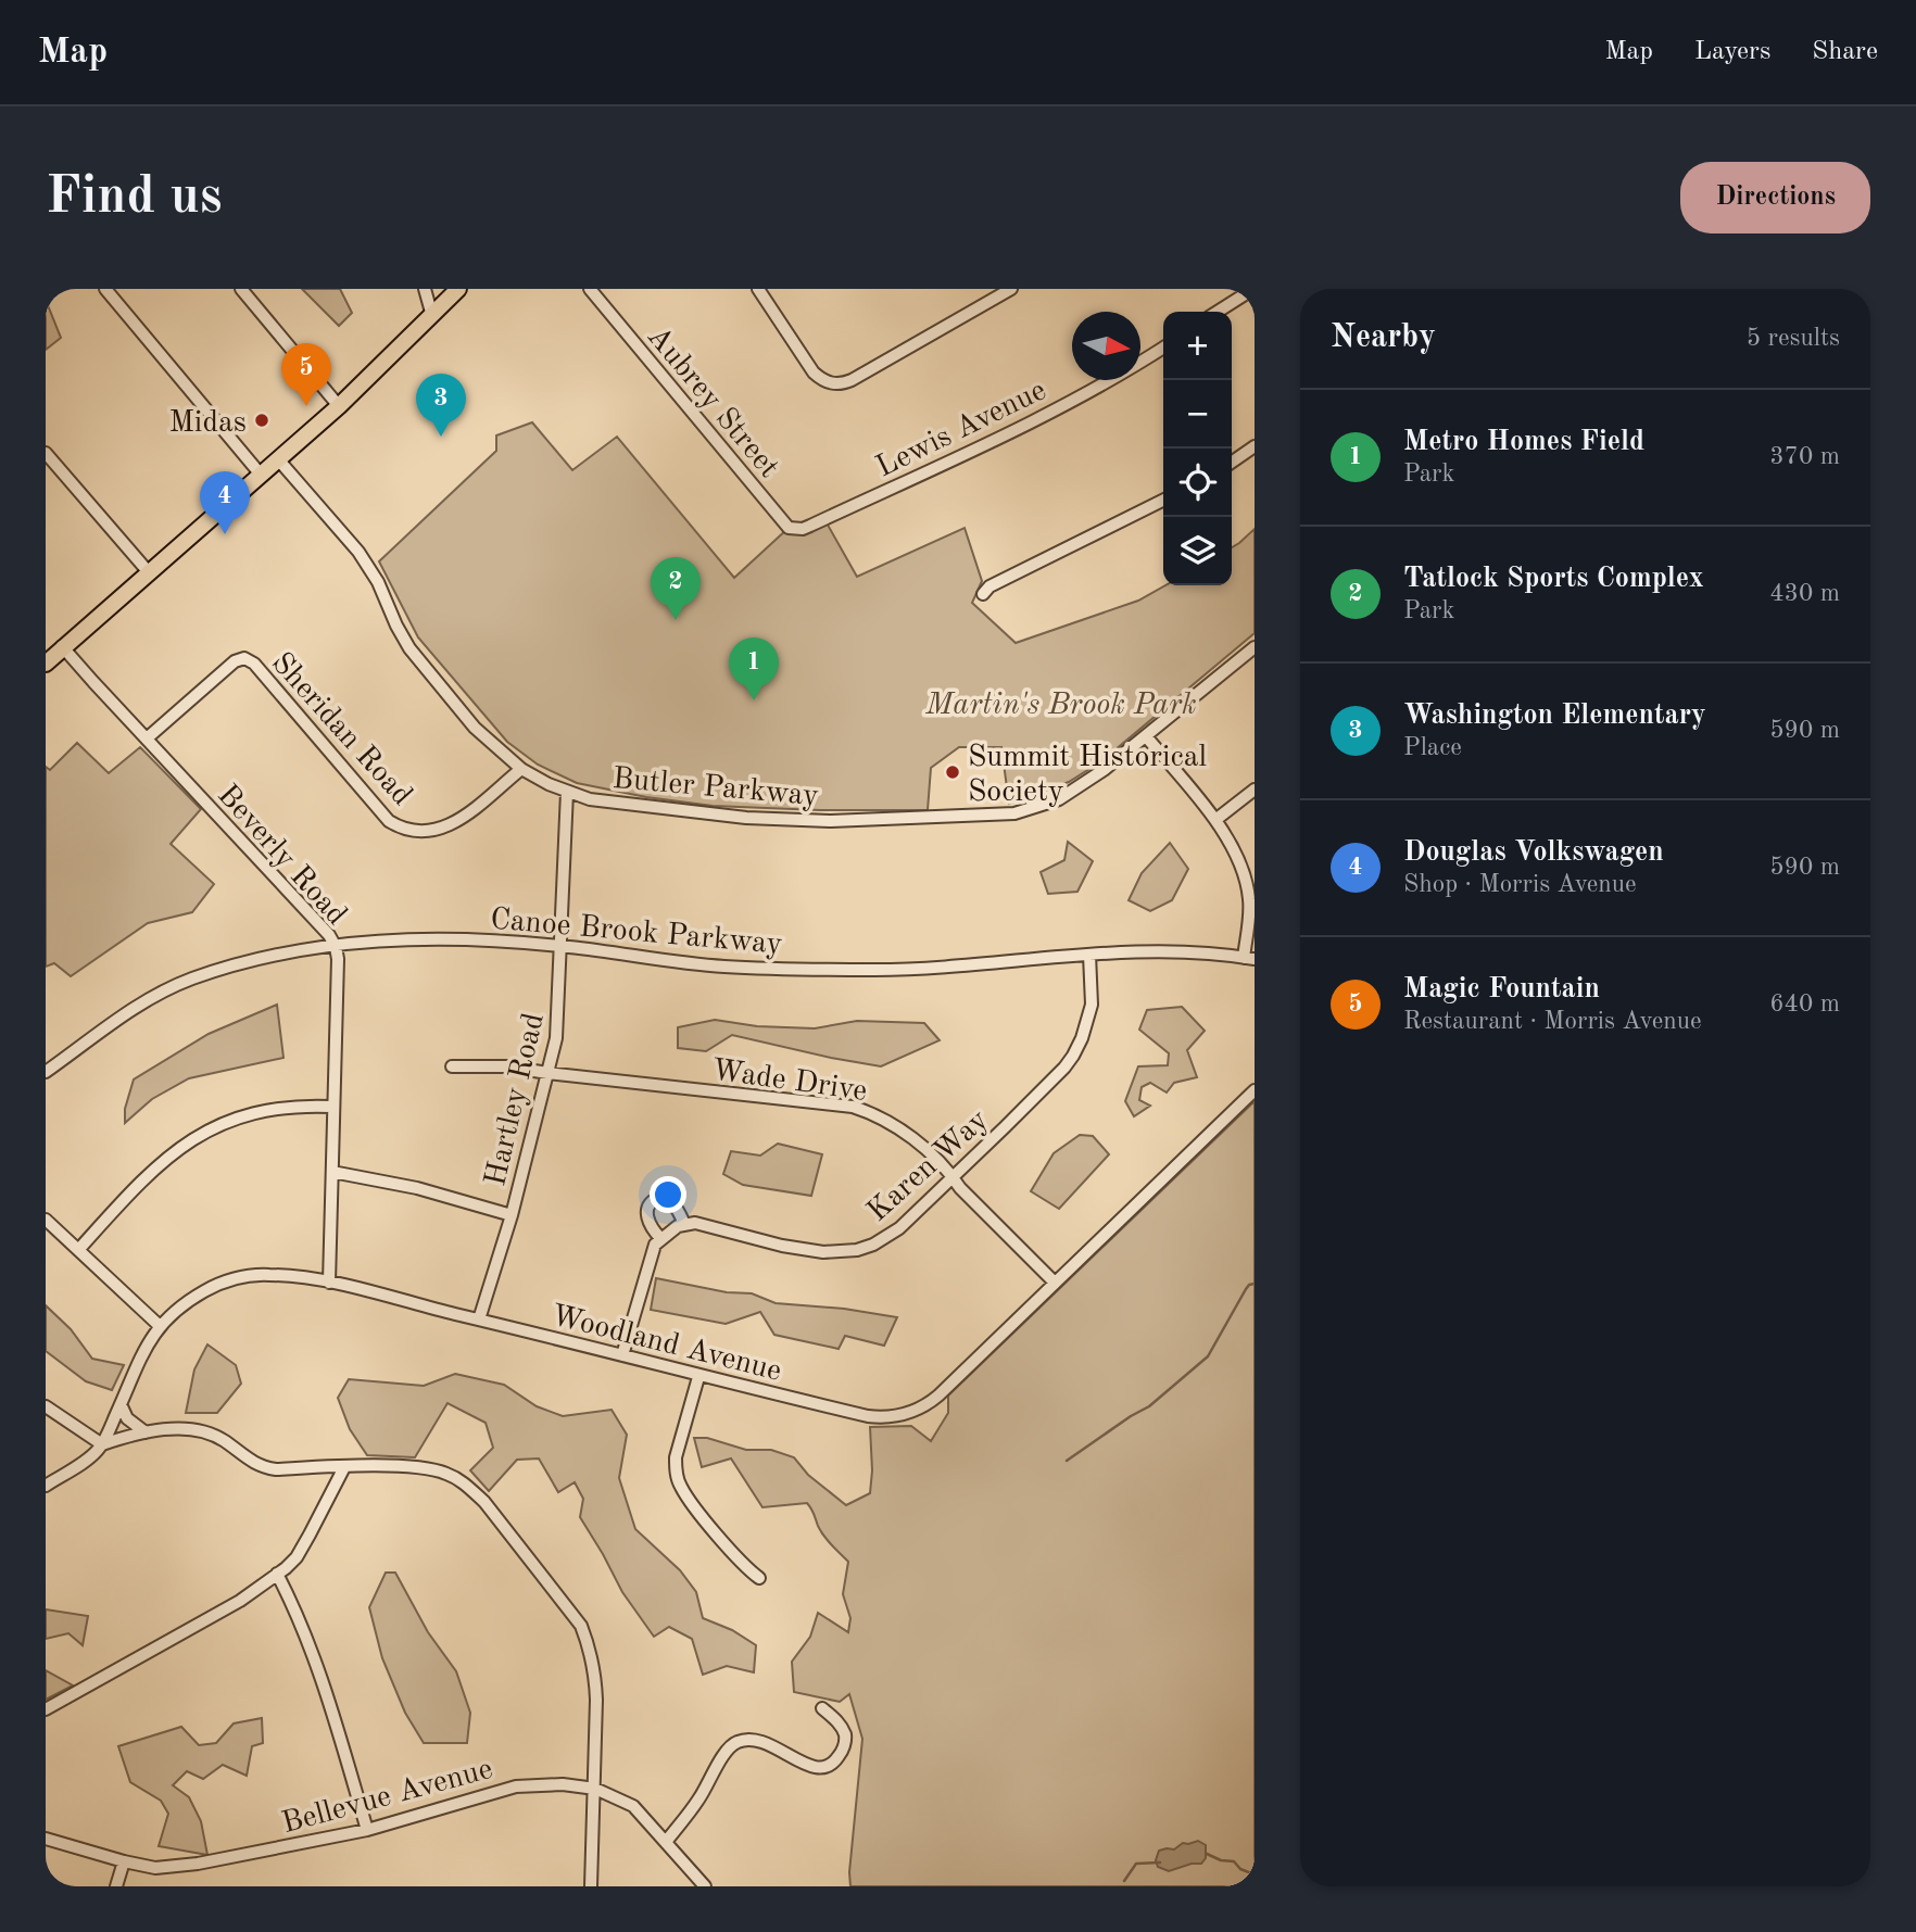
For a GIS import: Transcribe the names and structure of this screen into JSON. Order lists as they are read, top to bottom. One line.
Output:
{"streets":{"street":["Aubrey Street","Lewis Avenue","Sheridan Road","Butler Parkway","Beverly Road","Canoe Brook Parkway","Wade Drive","Hartley Road","Karen Way","Woodland Avenue","Bellevue Avenue"]},"crossings":[["Aubrey Street","Lewis Avenue"],["Sheridan Road","Butler Parkway"],["Sheridan Road","Beverly Road"],["Butler Parkway","Hartley Road"],["Beverly Road","Canoe Brook Parkway"],["Beverly Road","Woodland Avenue"],["Canoe Brook Parkway","Hartley Road"],["Canoe Brook Parkway","Karen Way"],["Wade Drive","Hartley Road"],["Wade Drive","Karen Way"],["Wade Drive","Woodland Avenue"],["Hartley Road","Woodland Avenue"]],"parks":["Martin's Brook Park"],"places":["Midas","Summit Historical Society"],"north":"right","page":{"header":"Map","nav":["Map","Layers","Share"],"buttons":"Directions","title":"Find us","heading":["Nearby","5 results"],"map_buttons":["+","−"],"pins":["5","3","4","2","1"],"list":[{"mark":"1","name":"Metro Homes Field","note":"Park","value":"370 m"},{"mark":"2","name":"Tatlock Sports Complex","note":"Park","value":"430 m"},{"mark":"3","name":"Washington Elementary","note":"Place","value":"590 m"},{"mark":"4","name":"Douglas Volkswagen","note":"Shop · Morris Avenue","value":"590 m"},{"mark":"5","name":"Magic Fountain","note":"Restaurant · Morris Avenue","value":"640 m"}]}}
